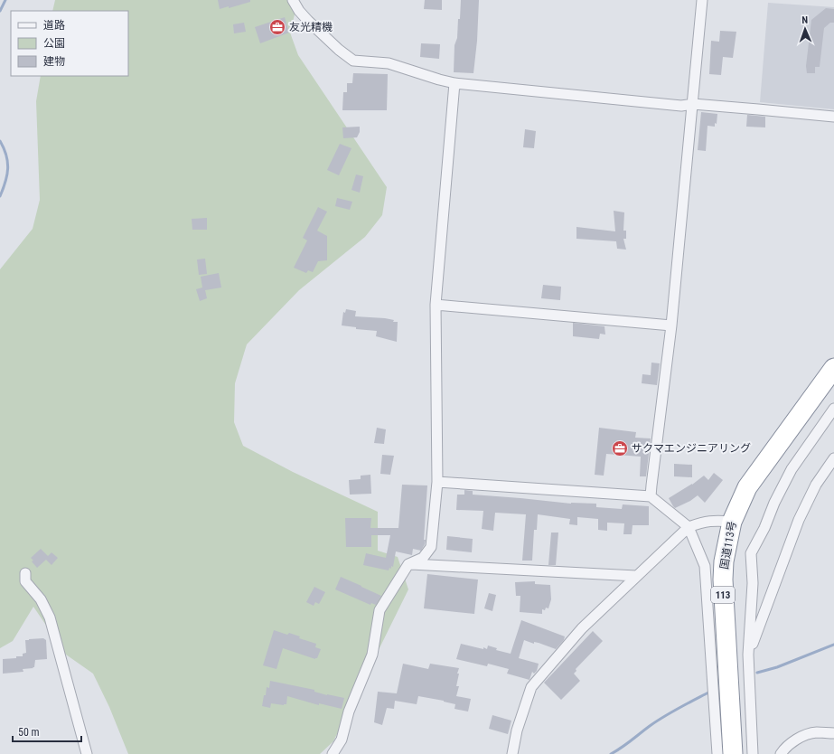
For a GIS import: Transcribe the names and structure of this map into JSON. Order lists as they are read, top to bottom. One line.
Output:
{"streets":{"highway":["国道113号","113"]},"places":{"office":["友光精機","サクマエンジニアリング"]},"legend":["道路","公園","建物"],"scale_bar":"50 m","north":"top"}
